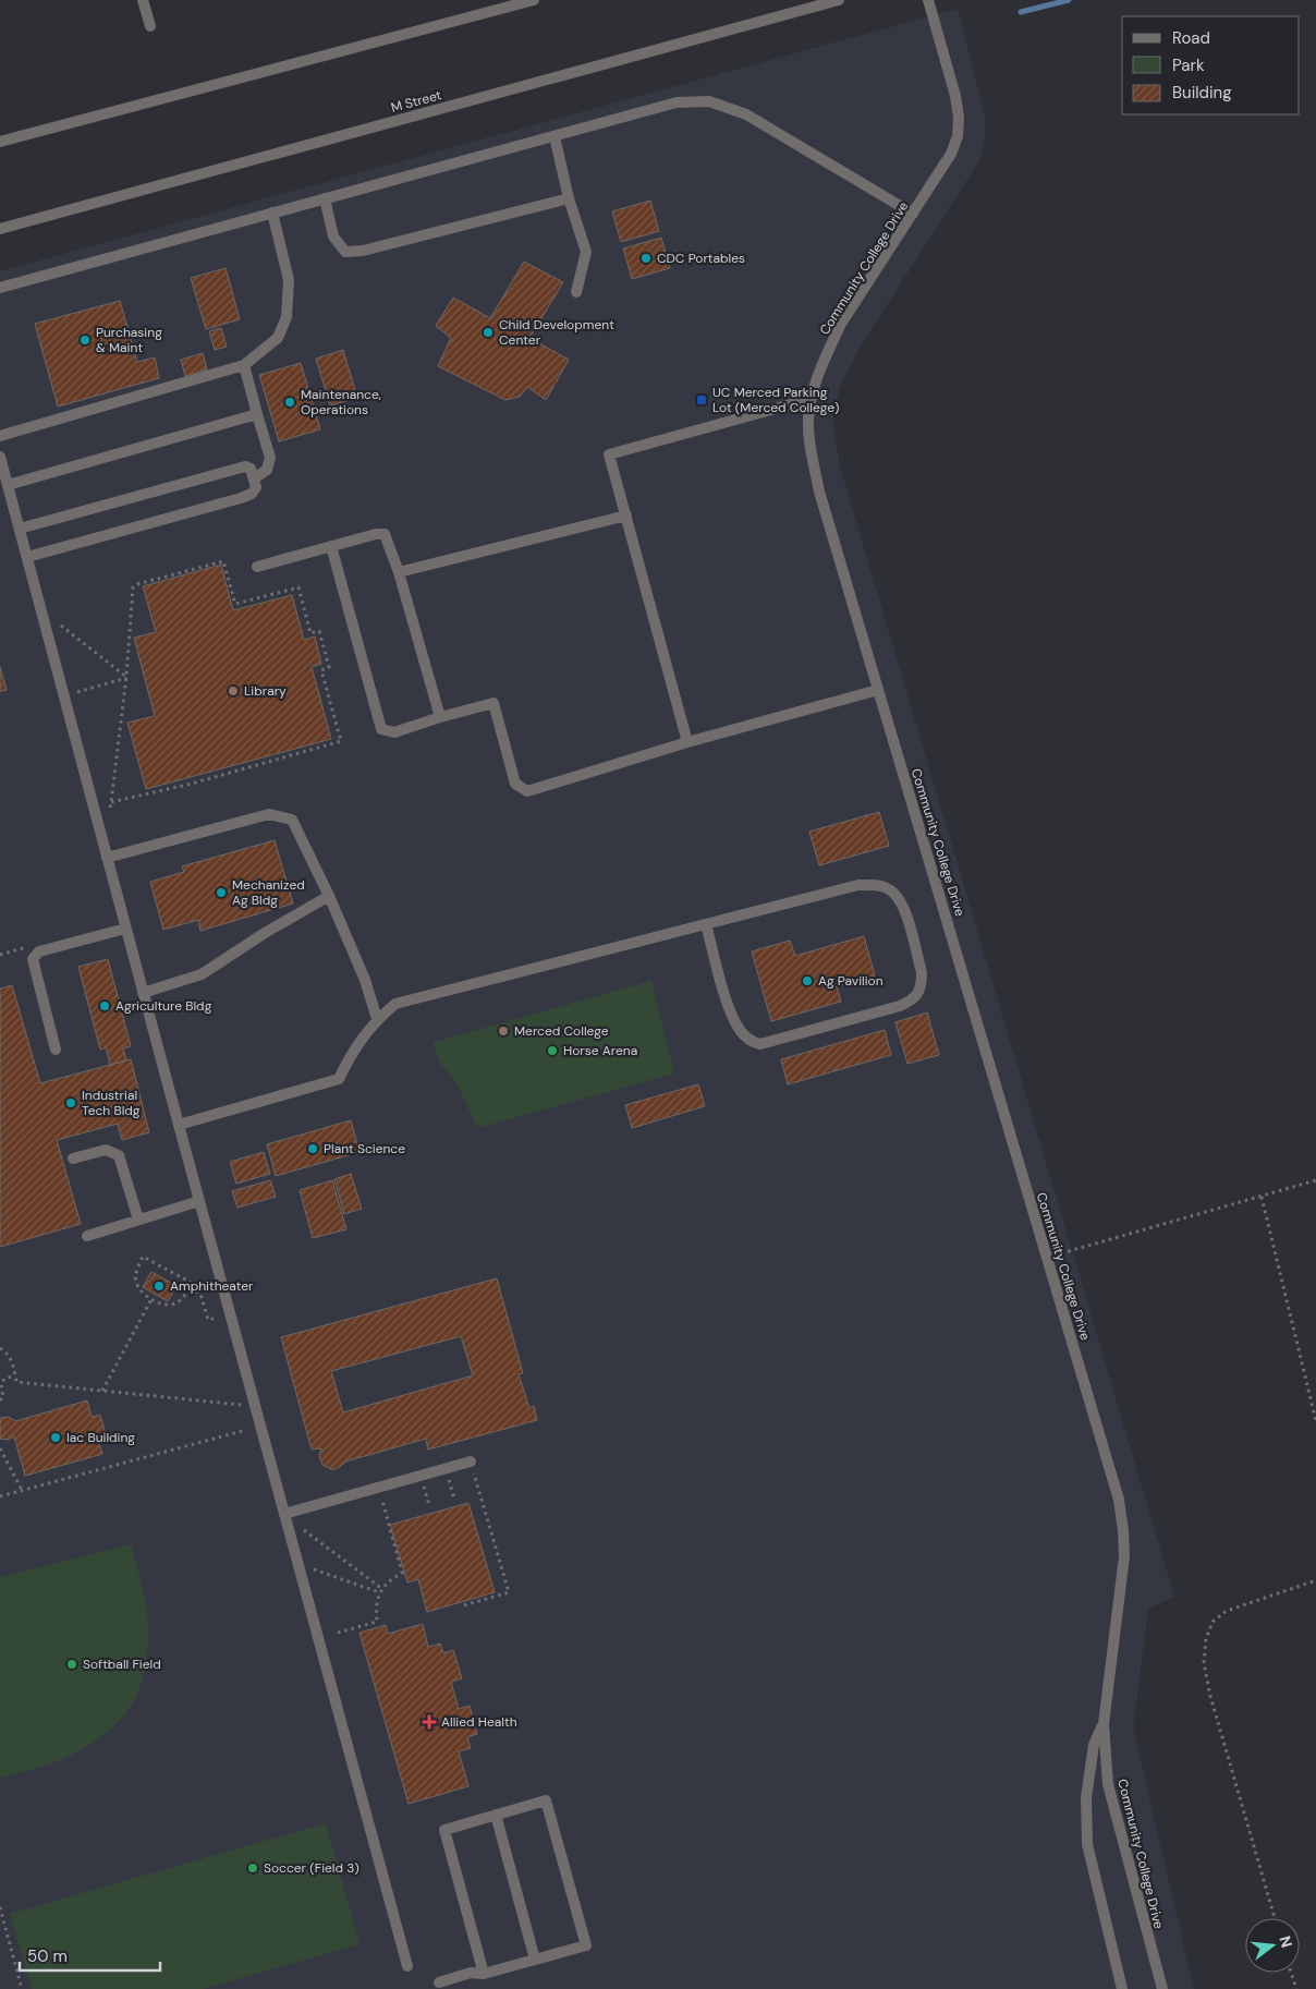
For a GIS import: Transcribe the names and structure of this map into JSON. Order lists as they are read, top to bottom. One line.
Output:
{"streets":{"street":["M Street","Community College Drive"]},"places":{"other":["CDC Portables","Child Development Center","Purchasing & Maint","Maintenance, Operations","Library","Mechanized Ag Bldg","Ag Pavilion","Agriculture Bldg","Merced College","Horse Arena","Industrial Tech Bldg","Plant Science","Amphitheater","Iac Building","Softball Field","Soccer (Field 3)"],"transit":["UC Merced Parking Lot (Merced College)"],"health":["Allied Health"]},"legend":["Road","Park","Building"],"scale_bar":"50 m","north":"right"}
